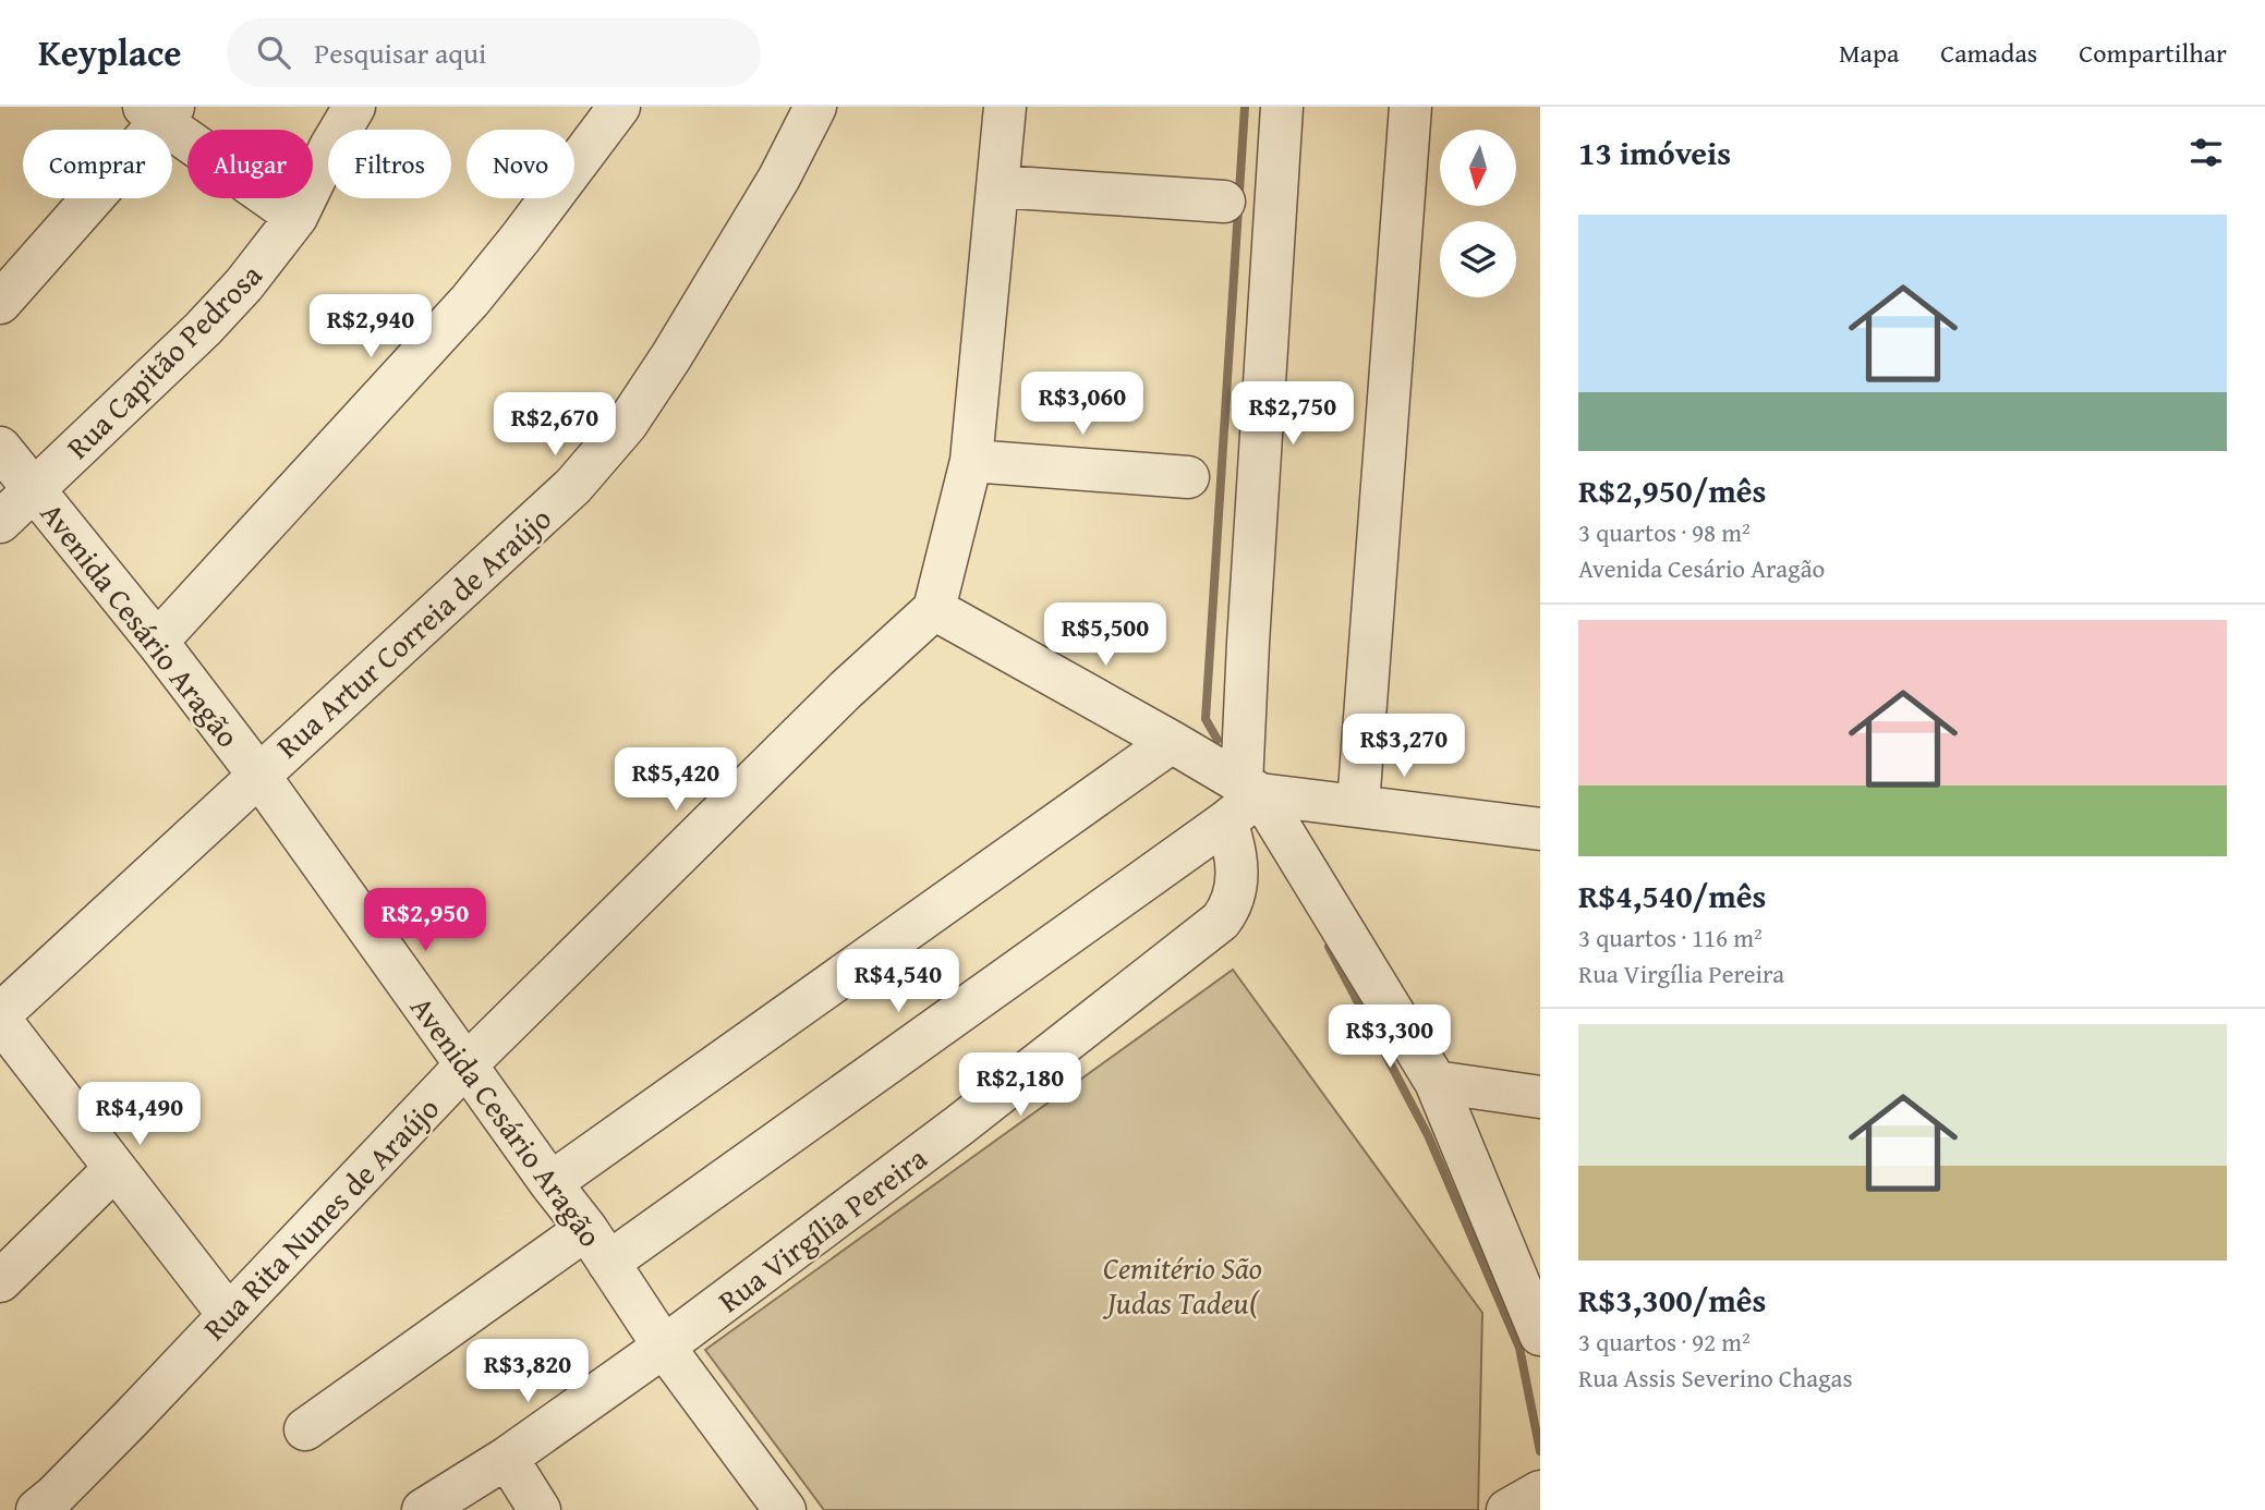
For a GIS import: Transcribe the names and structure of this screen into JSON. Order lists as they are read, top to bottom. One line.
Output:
{"streets":{"street":["Rua Capitão Pedrosa","Avenida Cesário Aragão","Rua Artur Correia de Araújo","Rua Rita Nunes de Araújo","Rua Virgília Pereira"]},"crossings":[["Rua Capitão Pedrosa","Avenida Cesário Aragão"],["Avenida Cesário Aragão","Rua Artur Correia de Araújo"],["Avenida Cesário Aragão","Rua Rita Nunes de Araújo"],["Avenida Cesário Aragão","Rua Virgília Pereira"]],"parks":["Cemitério São Judas Tadeu("],"north":"bottom","page":{"header":"Keyplace","search":"Pesquisar aqui","nav":["Mapa","Camadas","Compartilhar"],"heading":"13 imóveis","chip":["Comprar","Alugar","Filtros","Novo"],"list":[{"name":"R$2,950/mês","note":"3 quartos · 98 m² · Avenida Cesário Aragão"},{"name":"R$4,540/mês","note":"3 quartos · 116 m² · Rua Virgília Pereira"},{"name":"R$3,300/mês","note":"3 quartos · 92 m² · Rua Assis Severino Chagas"}],"price":["R$2,940","R$3,060","R$2,750","R$2,670","R$5,500","R$3,270","R$5,420","R$2,950","R$4,540","R$3,300","R$2,180","R$4,490","R$3,820"]}}
